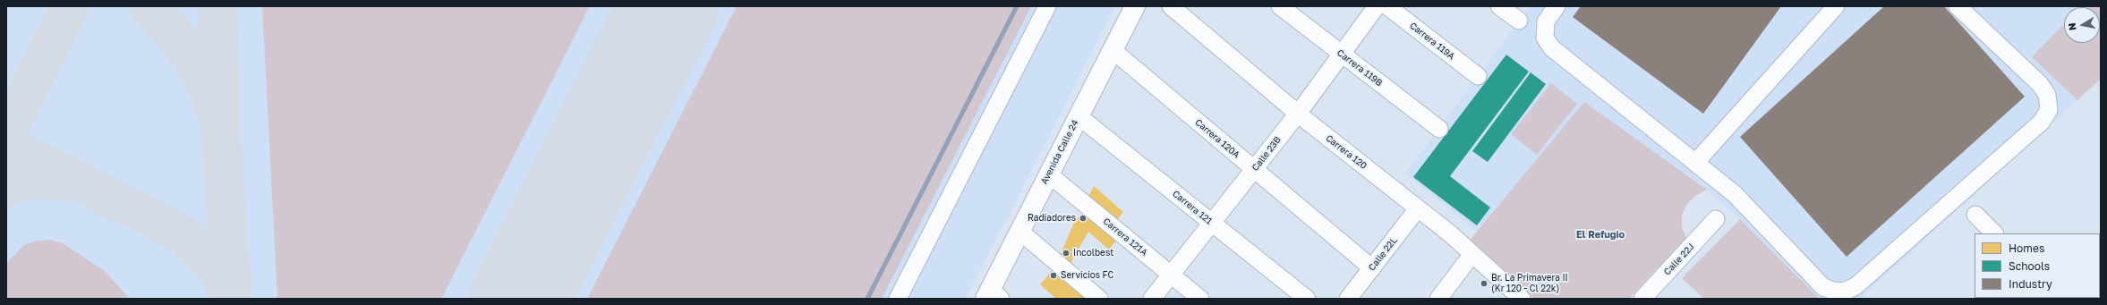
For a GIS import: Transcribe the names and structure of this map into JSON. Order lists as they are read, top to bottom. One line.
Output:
{"streets":{"main road":["Avenida Calle 24"],"street":["Carrera 119A","Carrera 119B","Carrera 120A","Carrera 120","Calle 23B","Carrera 121","Carrera 121A","Calle 22L","Calle 22J"]},"crossings":[["Carrera 119B","Calle 23B"],["Carrera 120A","Avenida Calle 24"],["Carrera 120A","Calle 23B"],["Carrera 120A","Calle 22L"],["Avenida Calle 24","Carrera 121"],["Avenida Calle 24","Carrera 121A"],["Carrera 120","Calle 23B"],["Carrera 120","Calle 22L"],["Calle 23B","Carrera 121"],["Calle 23B","Carrera 121A"]],"districts":["El Refugio"],"places":["Radiadores","Incolbest","Servicios FC","Br. La Primavera II (Kr 120 - Cl 22k)"],"legend":["Homes","Schools","Industry"],"north":"left"}
